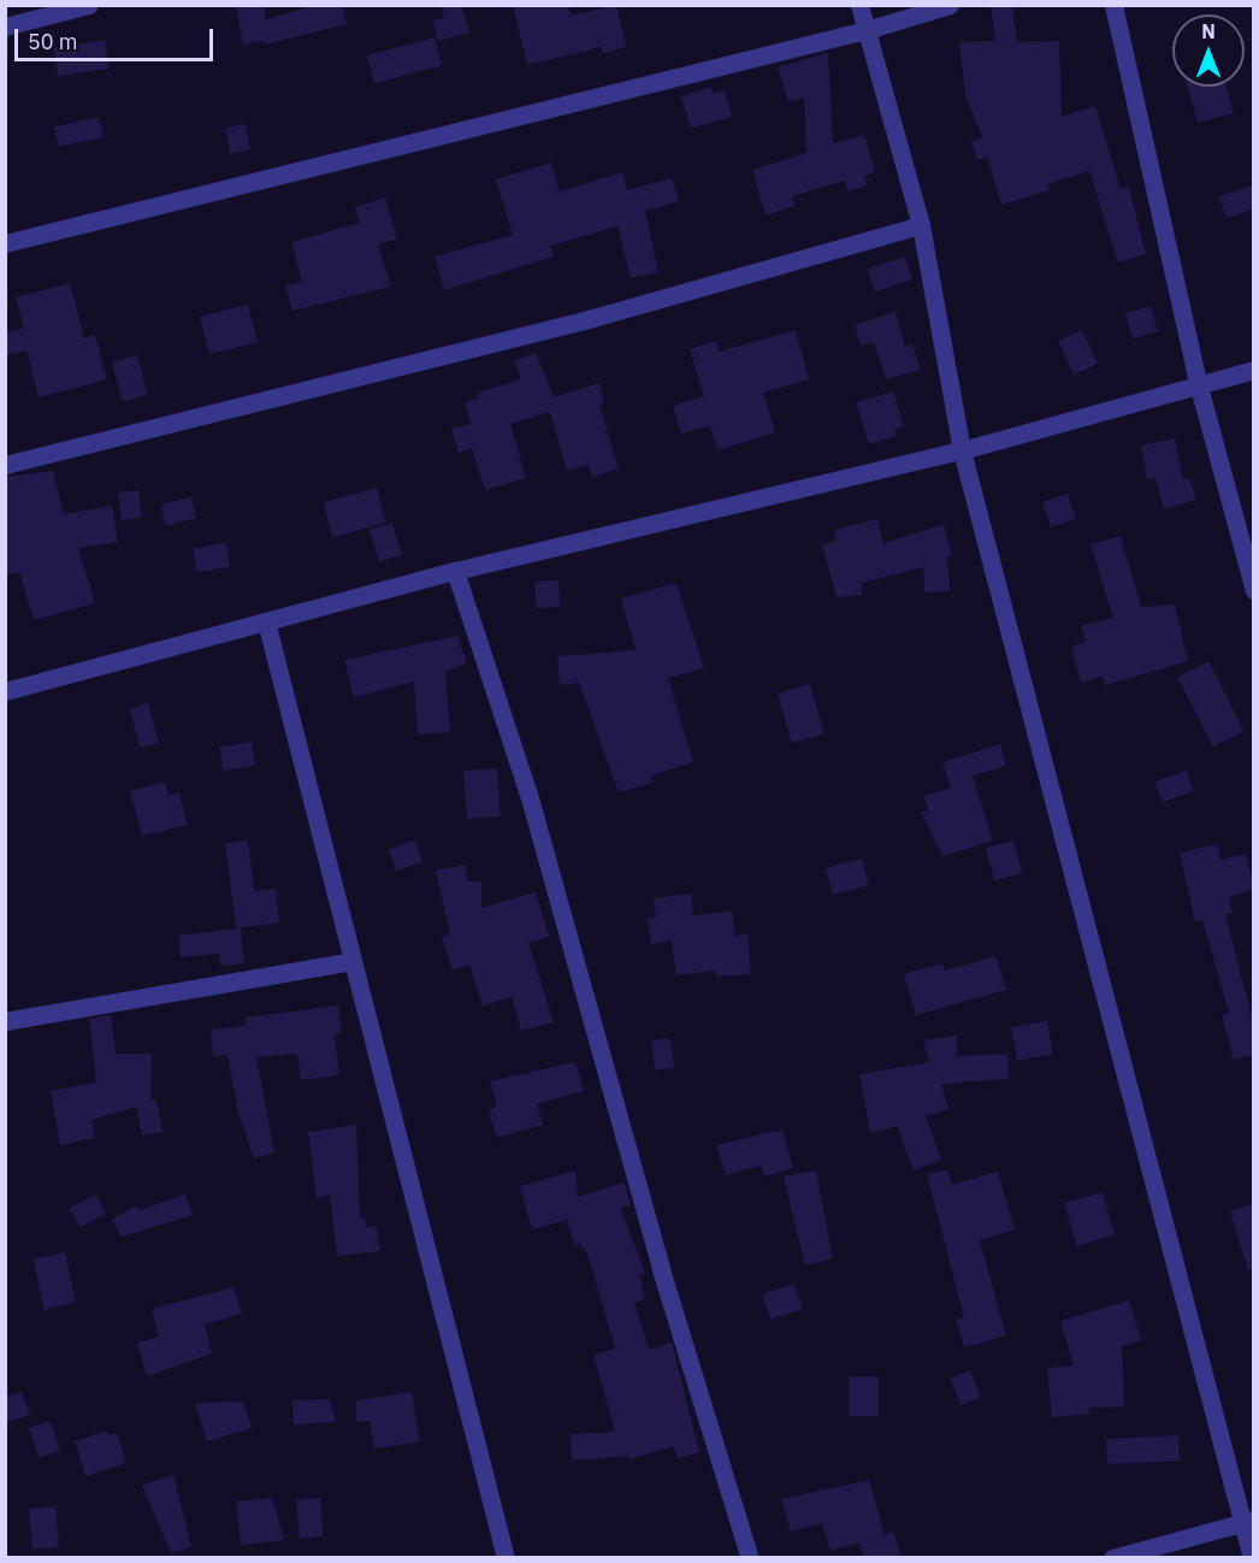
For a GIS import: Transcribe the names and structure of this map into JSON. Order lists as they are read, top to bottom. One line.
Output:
{"scale_bar":"50 m","north":"top"}
